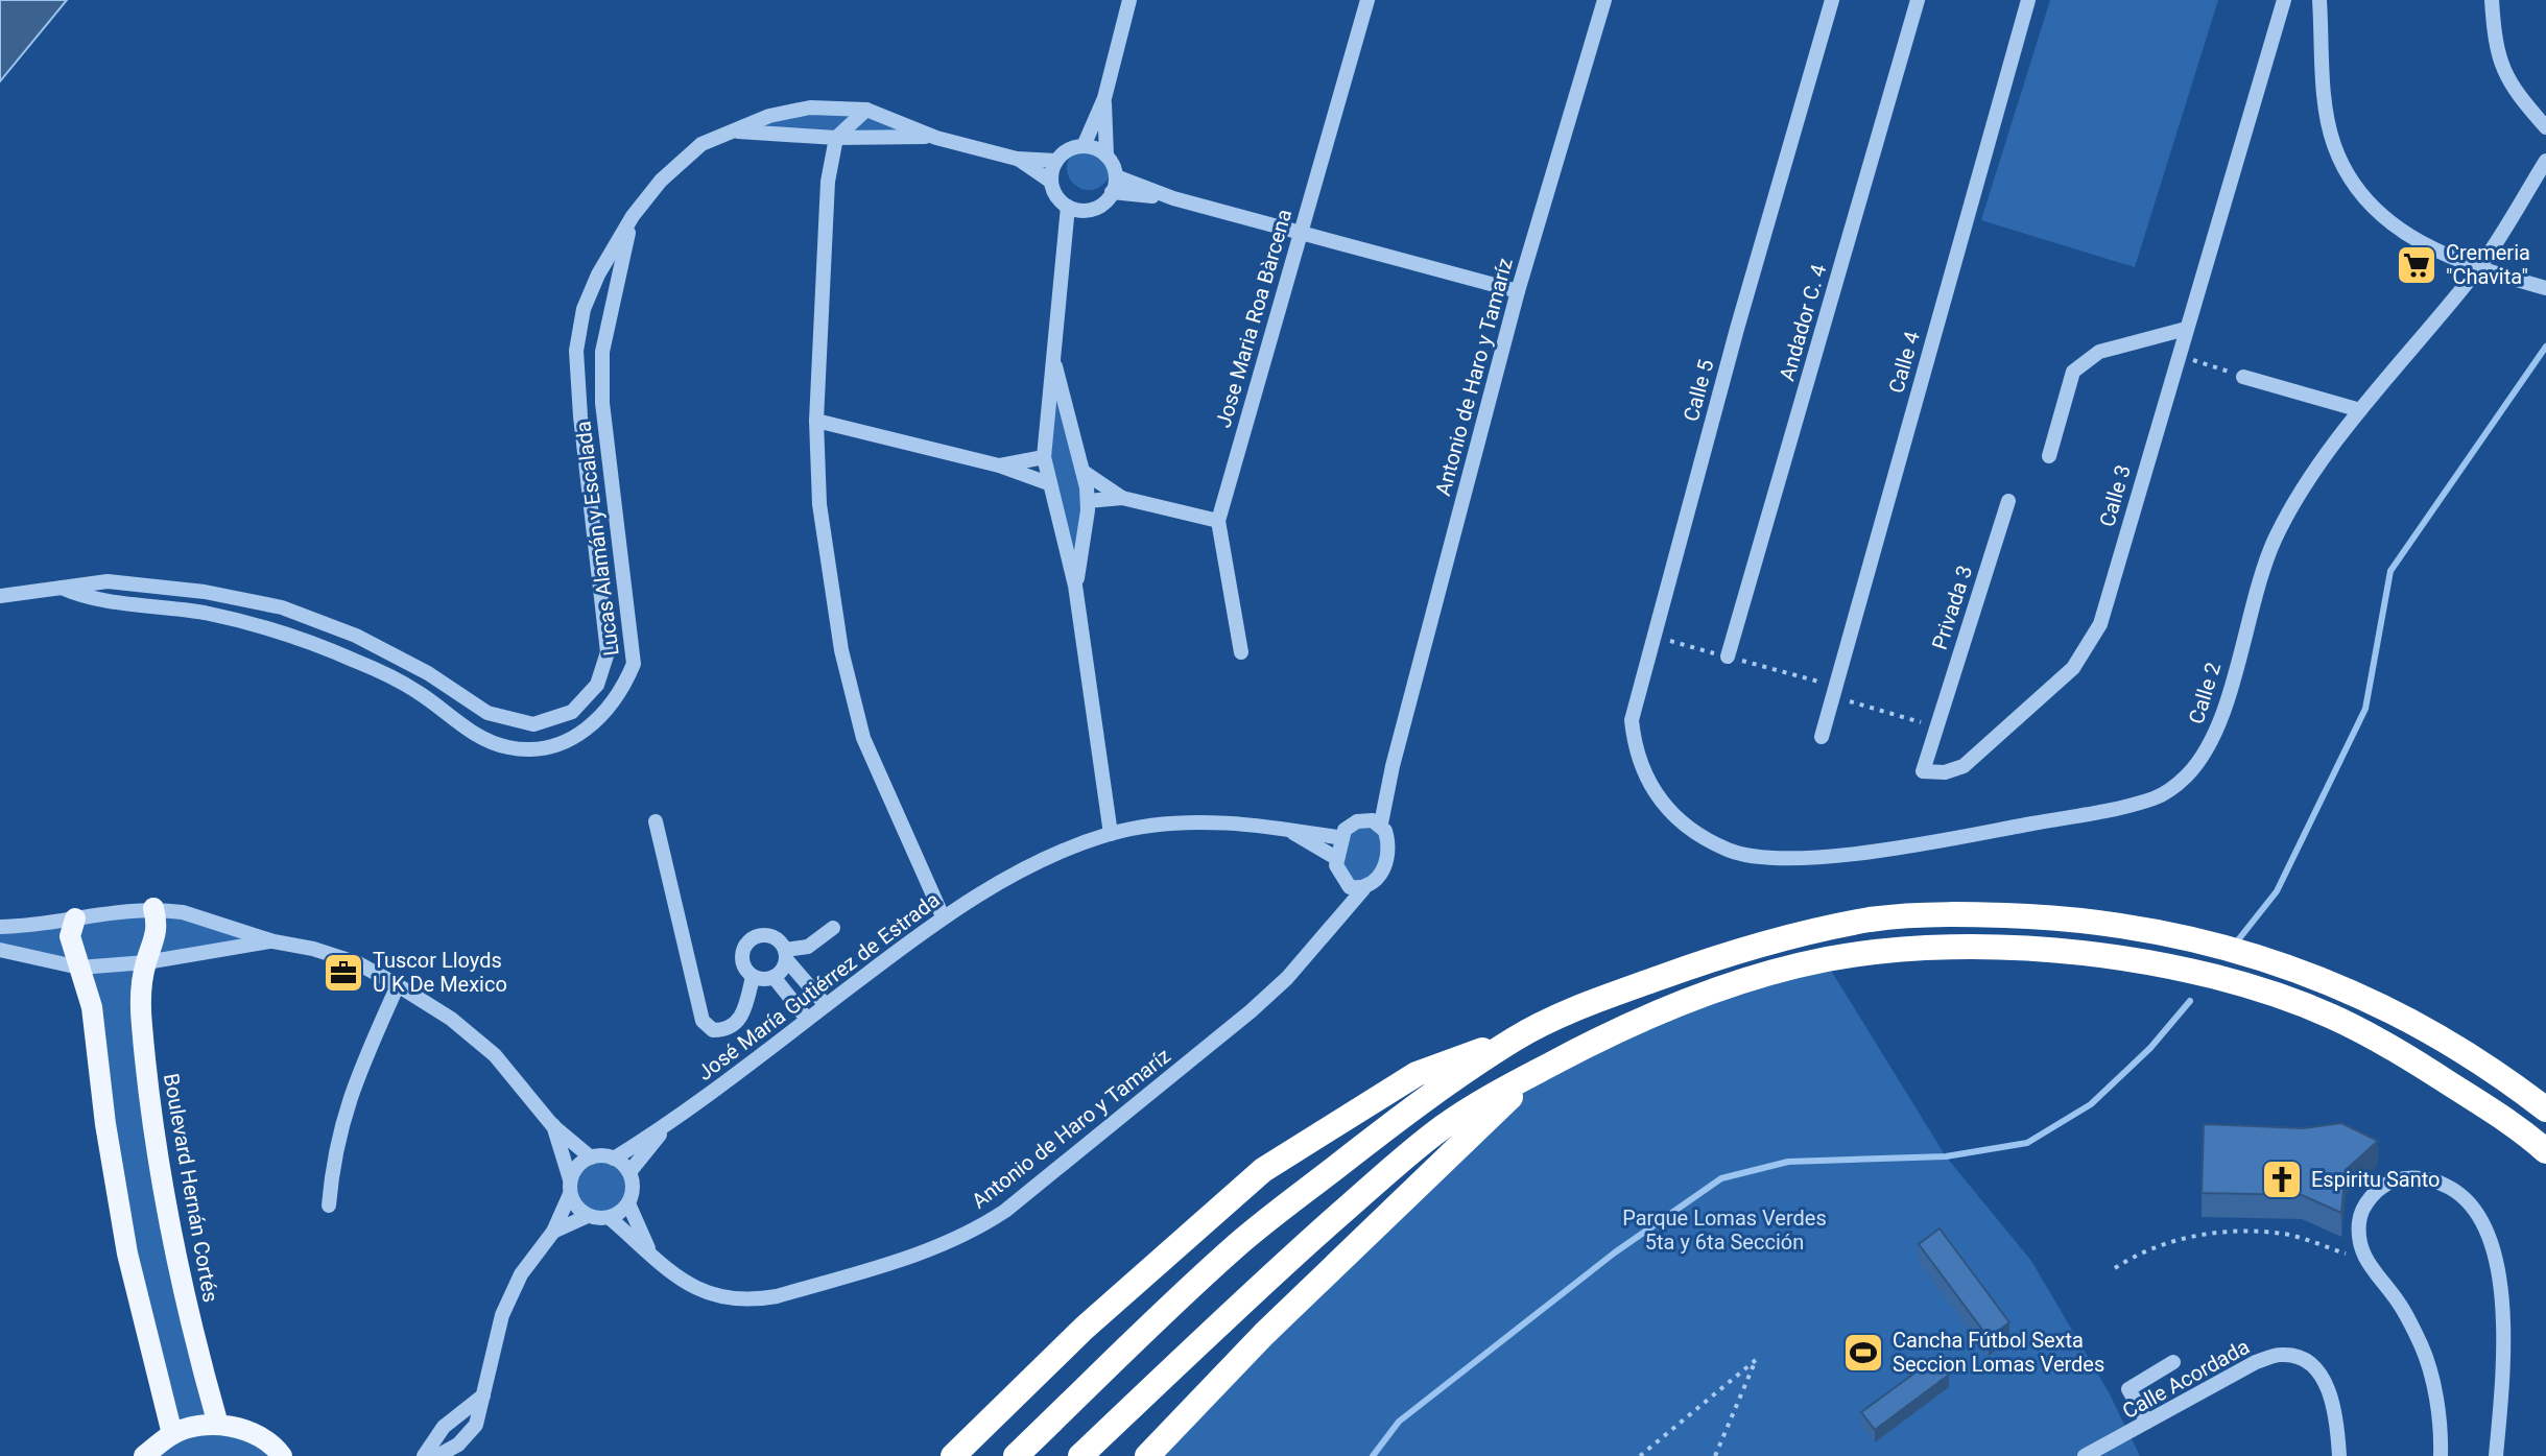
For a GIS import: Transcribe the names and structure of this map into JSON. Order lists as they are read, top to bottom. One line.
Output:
{"streets":{"main road":["Boulevard Hernán Cortés"],"street":["Jose Maria Roa Bàrcena","Andador C. 4","Calle 4","Antonio de Haro y Tamaríz","Calle 5","Calle 3","Lucas Alamán y Escalada","Privada 3","Calle 2","José María Gutiérrez de Estrada","Calle Acordada"]},"crossings":[["Antonio de Haro y Tamaríz","José María Gutiérrez de Estrada"],["Calle 5","Calle 2"],["Calle 3","Privada 3"]],"parks":["Parque Lomas Verdes 5ta y 6ta Sección"],"places":{"supermarket":["Cremeria \"Chavita\""],"office":["Tuscor Lloyds U K De Mexico"],"church":["Espiritu Santo"],"sports":["Cancha Fútbol Sexta Seccion Lomas Verdes"]}}
